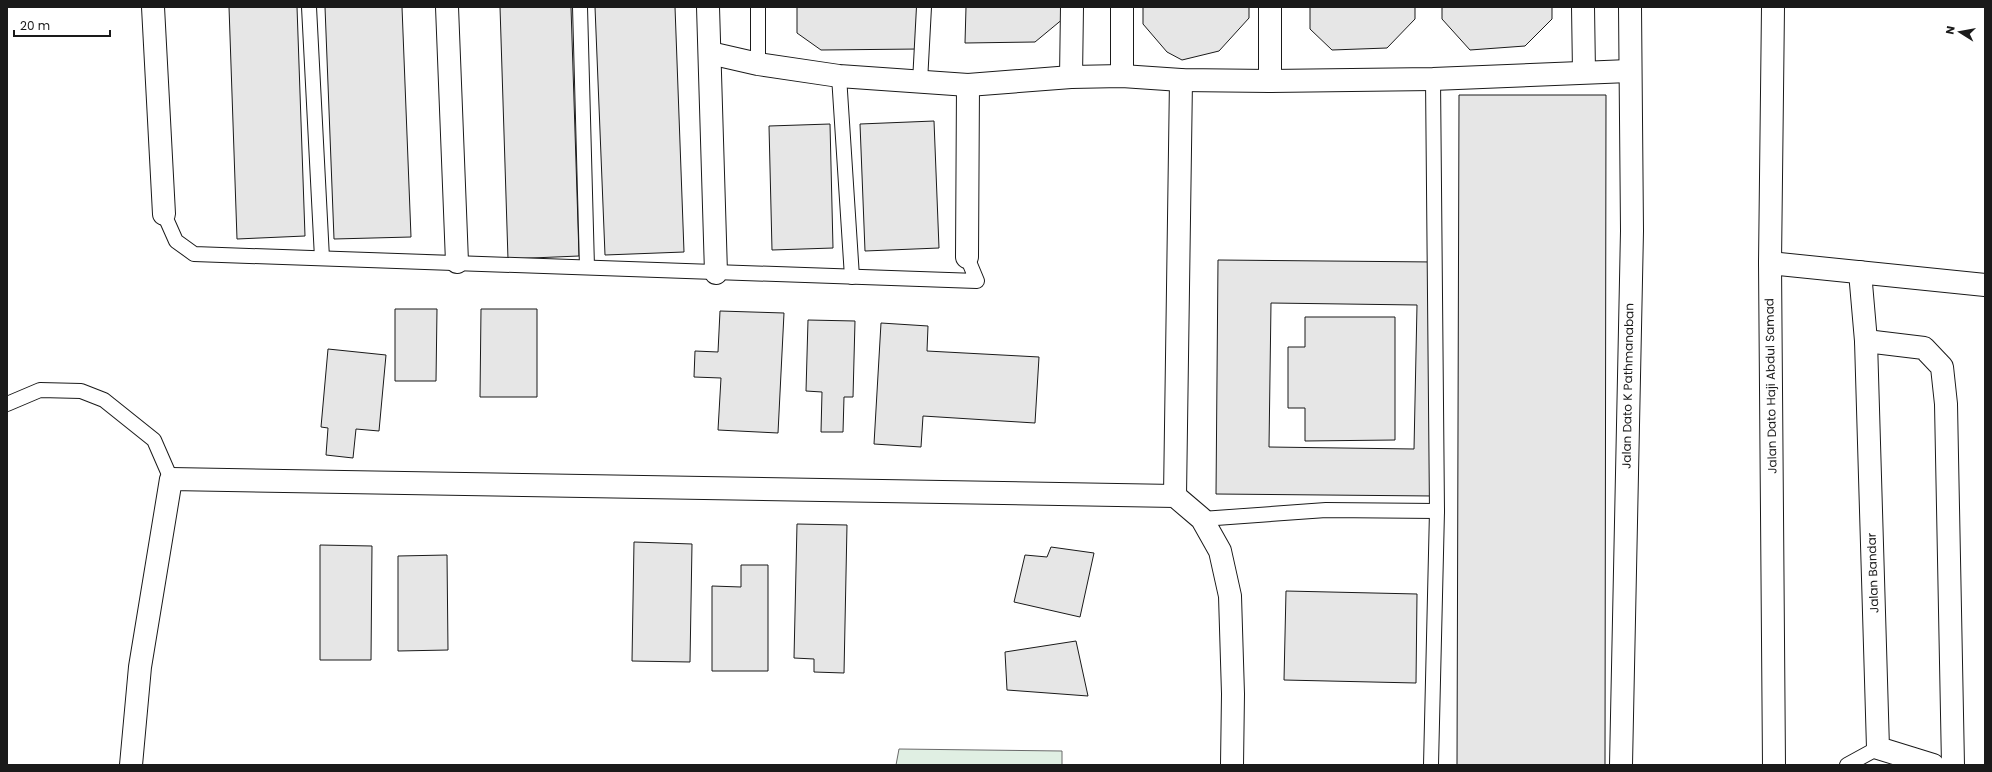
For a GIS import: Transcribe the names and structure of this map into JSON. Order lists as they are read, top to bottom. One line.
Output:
{"streets":{"street":["Jalan Dato K Pathmanaban","Jalan Dato Haji Abdul Samad","Jalan Bandar"]},"scale_bar":"20 m","north":"left"}
